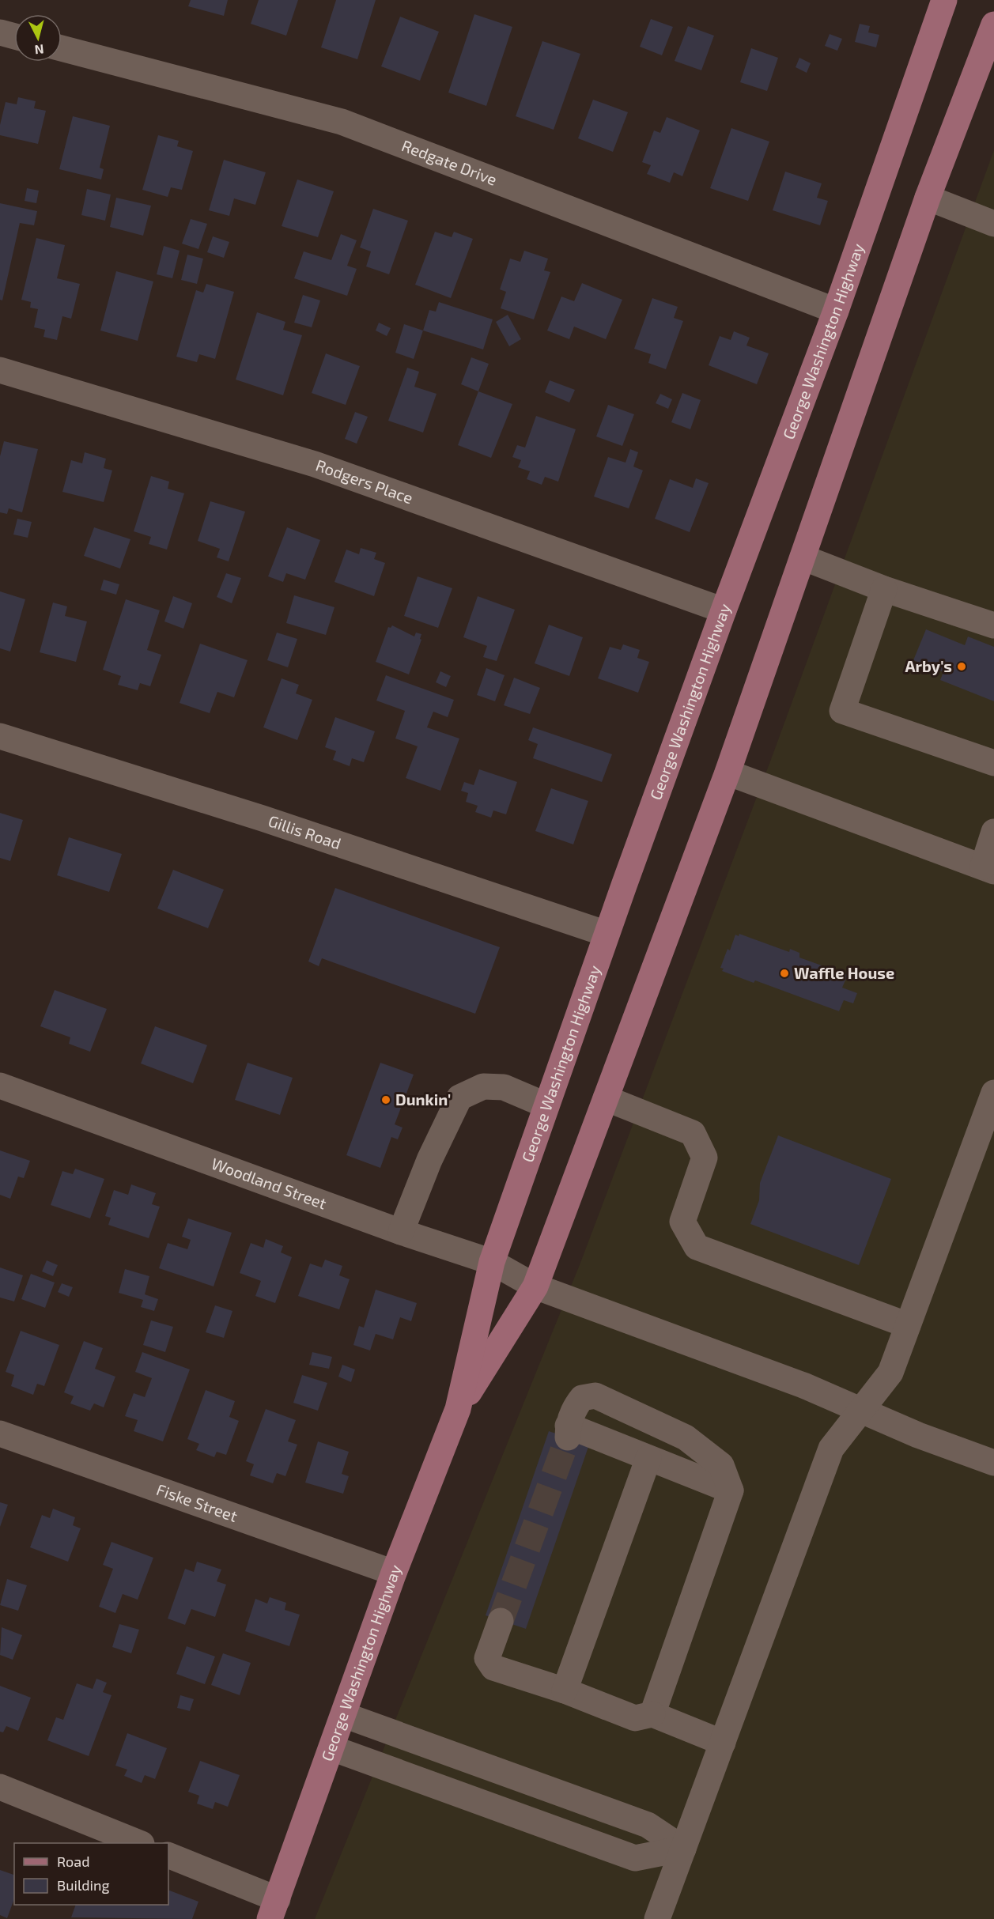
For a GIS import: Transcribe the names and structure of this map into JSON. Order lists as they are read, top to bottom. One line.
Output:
{"streets":{"main road":["George Washington Highway"],"street":["Redgate Drive","Rodgers Place","Gillis Road","Woodland Street","Fiske Street"]},"crossings":[["Redgate Drive","George Washington Highway"],["George Washington Highway","Rodgers Place"],["George Washington Highway","Gillis Road"],["George Washington Highway","Woodland Street"],["George Washington Highway","Fiske Street"]],"places":["Arby's","Waffle House","Dunkin'"],"legend":["Road","Building"],"north":"bottom"}
